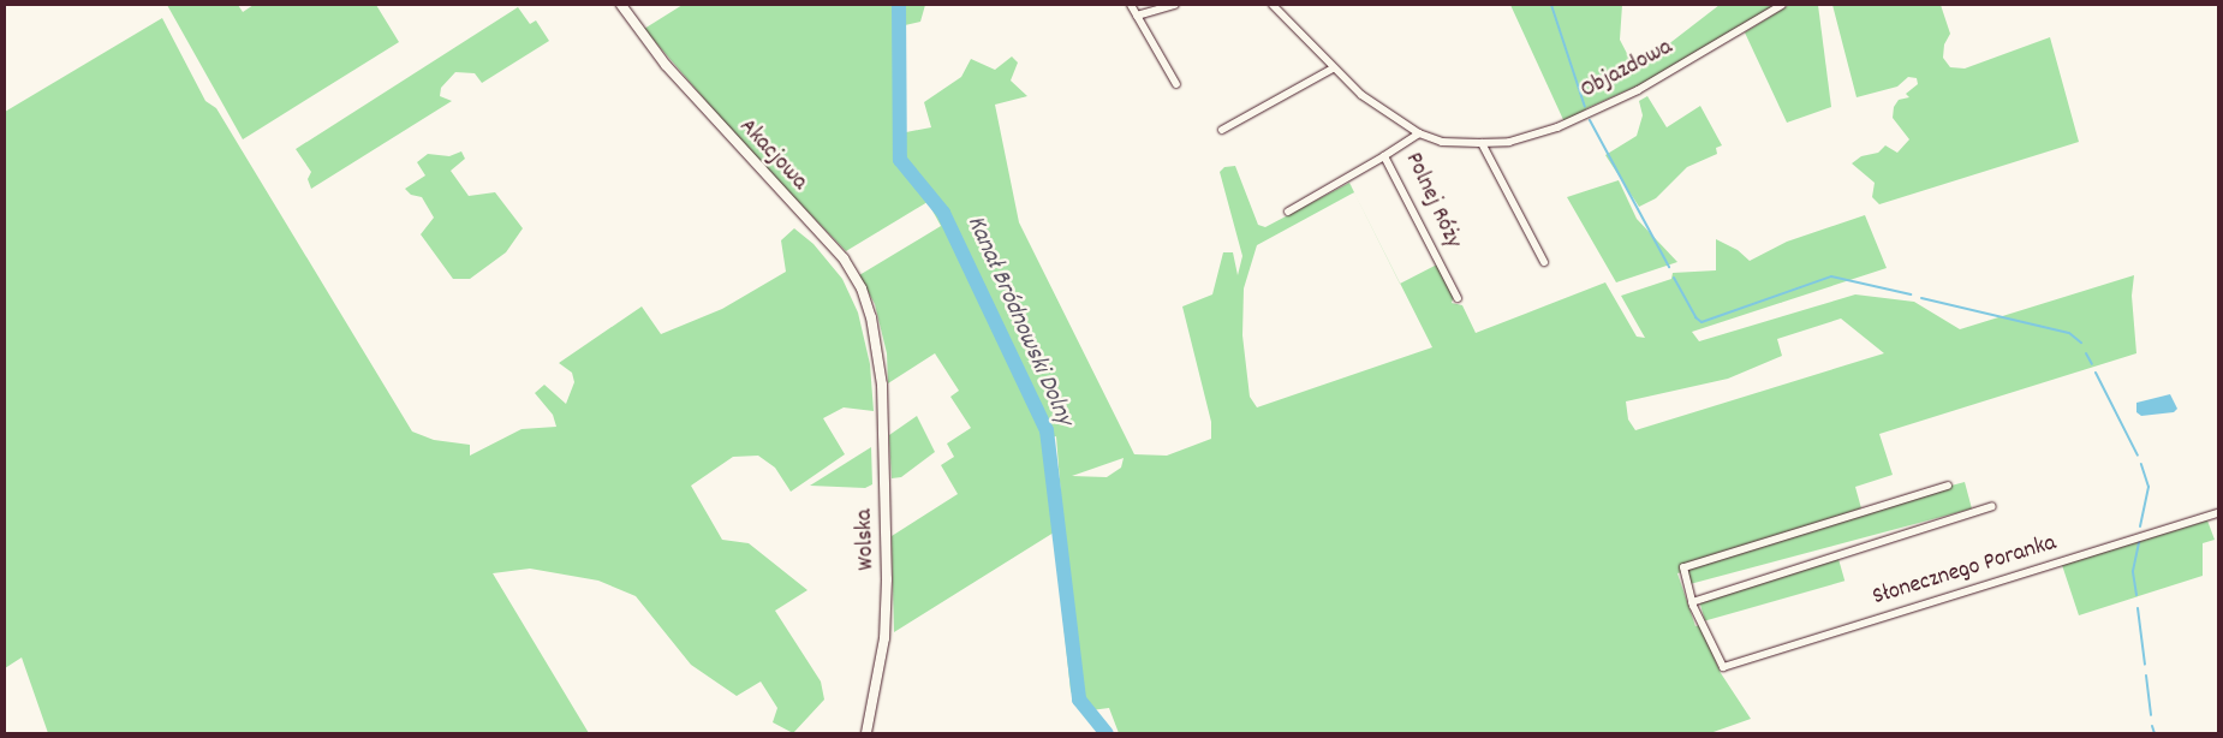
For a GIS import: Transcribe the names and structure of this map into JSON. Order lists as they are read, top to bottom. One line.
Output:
{"streets":{"street":["Objazdowa","Akacjowa","Polnej Róży","Wolska","Słonecznego Poranka"]},"crossings":[["Objazdowa","Polnej Róży"],["Akacjowa","Wolska"]],"water":["Kanał Bródnowski Dolny"]}
